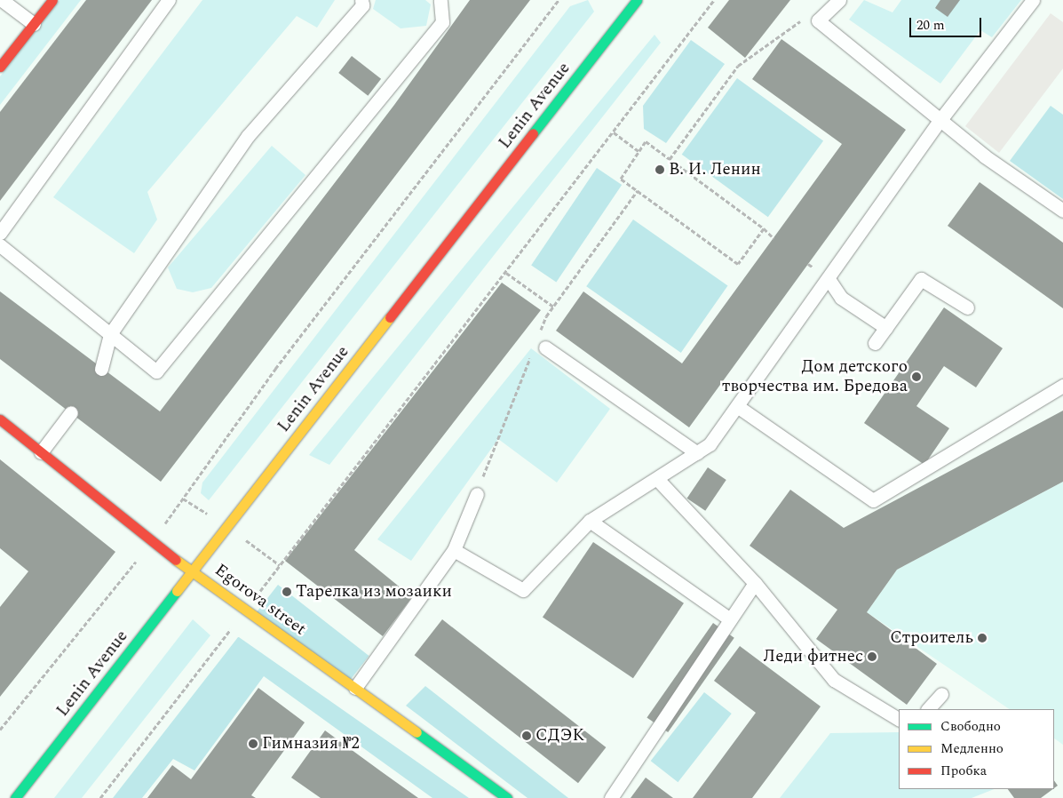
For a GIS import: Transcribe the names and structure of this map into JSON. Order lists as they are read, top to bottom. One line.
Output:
{"streets":{"main road":["Lenin Avenue","Egorova street"]},"crossings":[["Lenin Avenue","Egorova street"]],"places":["В. И. Ленин","Дом детского творчества им. Бредова","Тарелка из мозаики","Строитель","Леди фитнес","СДЭК","Гимназия №2"],"legend":["Свободно","Медленно","Пробка"],"scale_bar":"20 m"}
